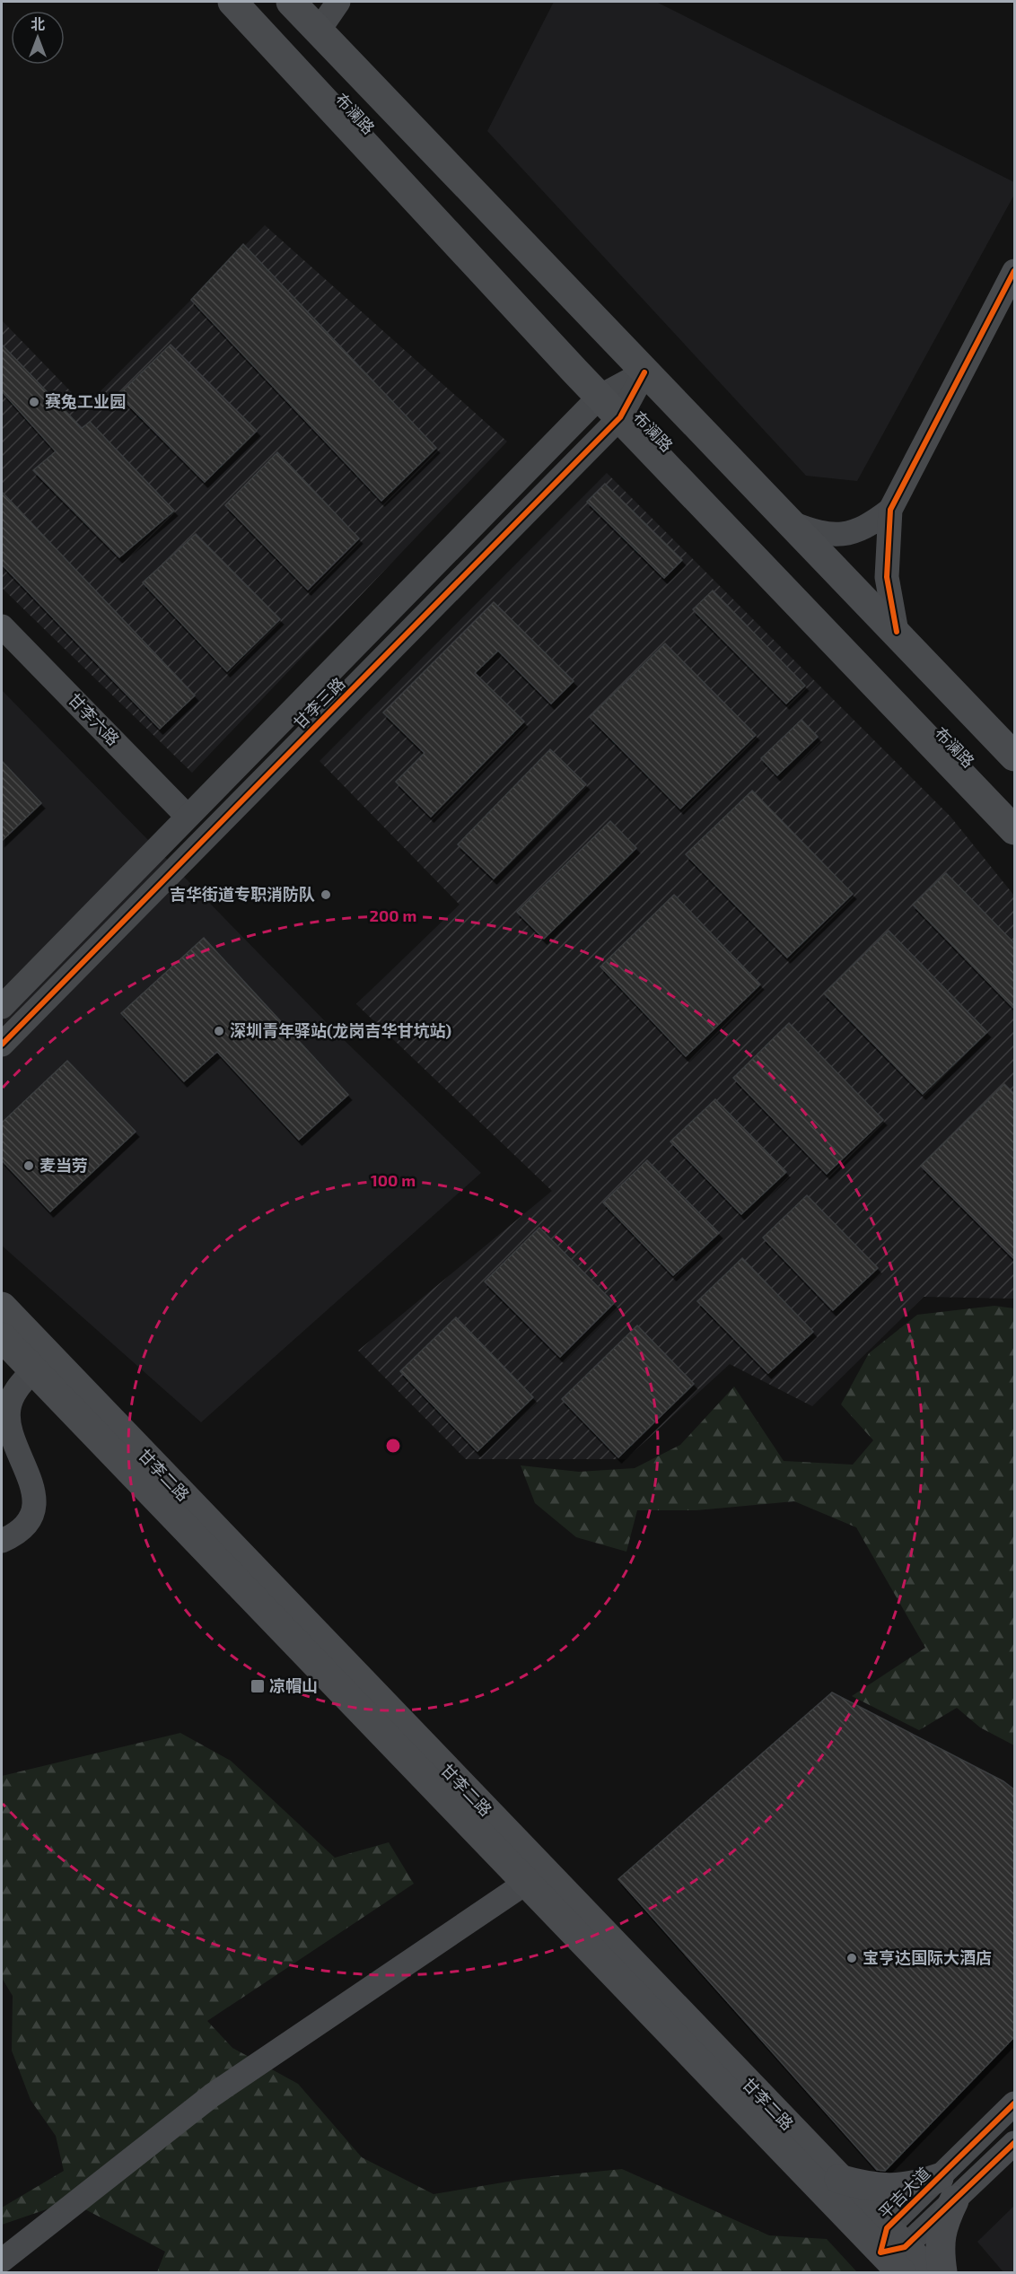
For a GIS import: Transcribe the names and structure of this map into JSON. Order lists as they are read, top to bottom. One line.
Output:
{"streets":{"main road":["布澜路","甘李二路"],"street":["甘李三路","甘李六路","平吉大道"]},"crossings":[["布澜路","甘李三路"],["甘李二路","平吉大道"]],"places":{"other":["赛兔工业园","吉华街道专职消防队","深圳青年驿站(龙岗吉华甘坑站)","麦当劳","宝亨达国际大酒店"],"transit":["凉帽山"]},"north":"top","rings":["200 m","100 m"]}
